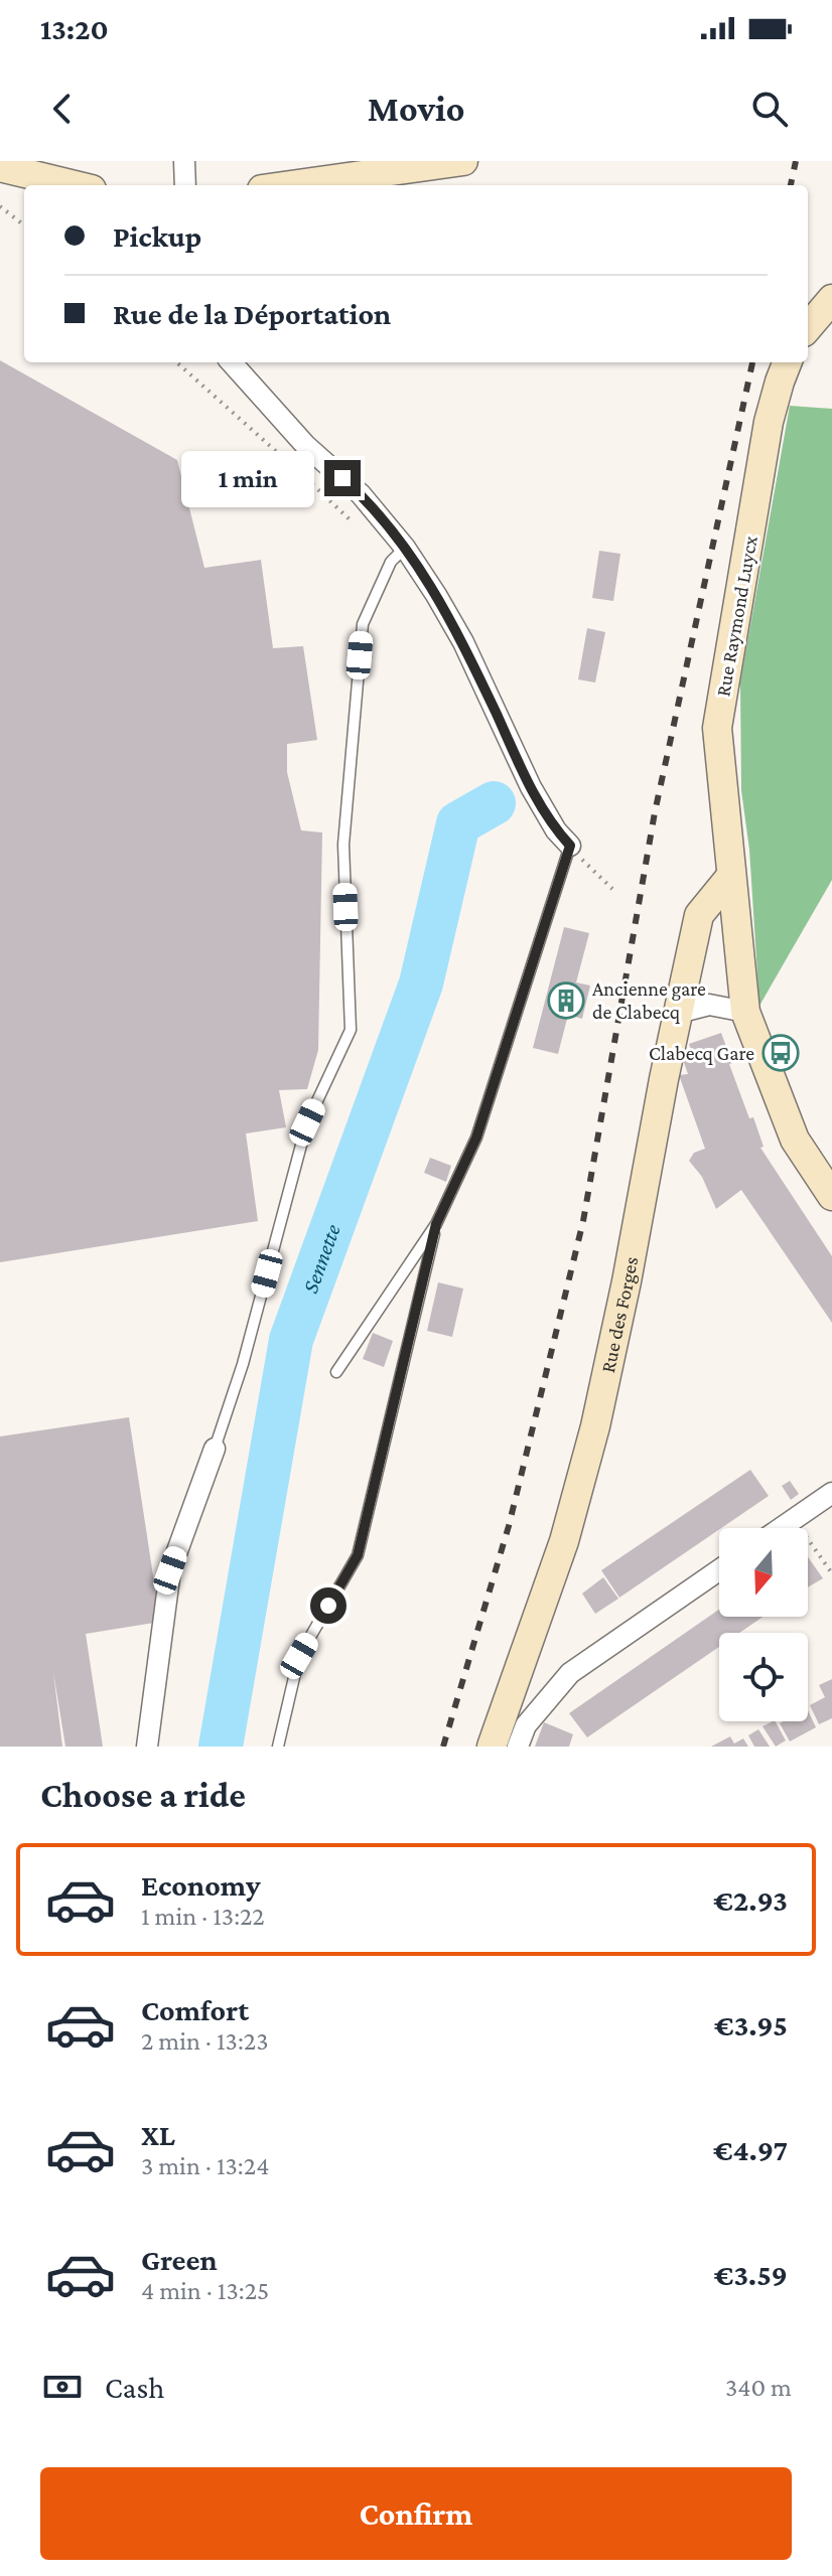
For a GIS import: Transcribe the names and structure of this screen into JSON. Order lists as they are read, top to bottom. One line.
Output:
{"streets":{"main road":["Rue Raymond Luycx","Rue des Forges"]},"crossings":[["Rue Raymond Luycx","Rue des Forges"]],"water":["Sennette"],"places":{"building":["Ancienne gare de Clabecq"],"bus stop":["Clabecq Gare"]},"north":"bottom","page":{"status":"13:20","header":"Movio","banner":["Pickup","Rue de la Déportation"],"bubble":"1 min","heading":"Choose a ride","list":[{"name":"Economy","note":"1 min · 13:22","value":"€2.93"},{"name":"Comfort","note":"2 min · 13:23","value":"€3.95"},{"name":"XL","note":"3 min · 13:24","value":"€4.97"},{"name":"Green","note":"4 min · 13:25","value":"€3.59"}],"pay":["Cash","340 m"],"buttons":"Confirm"}}
